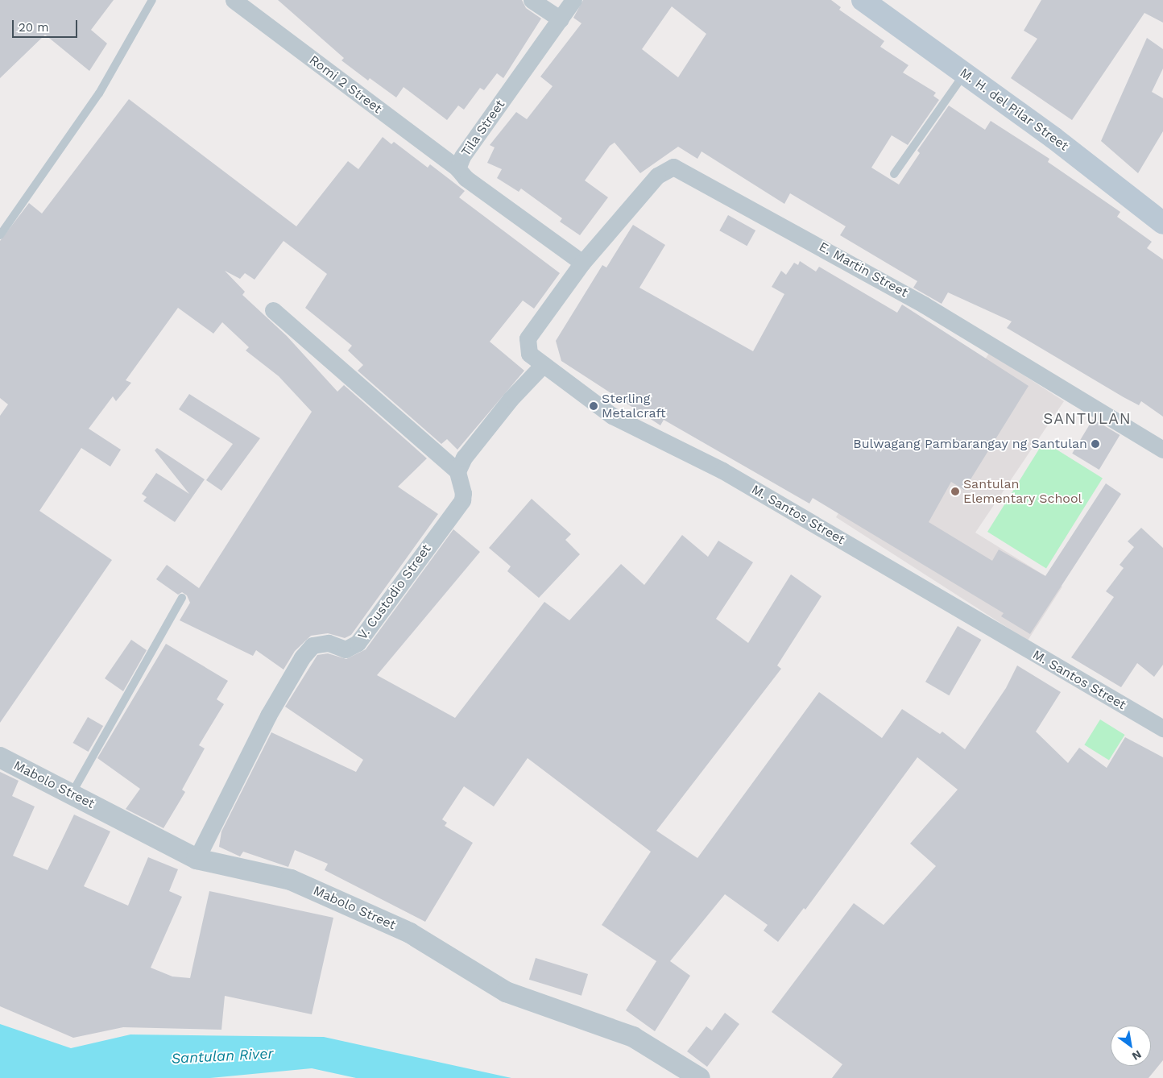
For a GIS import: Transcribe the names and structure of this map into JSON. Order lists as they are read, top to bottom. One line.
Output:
{"streets":{"main road":["M. H. del Pilar Street"],"street":["Romi 2 Street","Tila Street","E. Martin Street","M. Santos Street","V. Custodio Street","Mabolo Street"]},"crossings":[["Romi 2 Street","Tila Street"],["Tila Street","E. Martin Street"],["Tila Street","M. Santos Street"],["E. Martin Street","M. Santos Street"],["V. Custodio Street","Mabolo Street"]],"districts":["SANTULAN"],"water":["Santulan River"],"places":["Sterling Metalcraft","Bulwagang Pambarangay ng Santulan","Santulan Elementary School"],"scale_bar":"20 m","north":"bottom right"}
